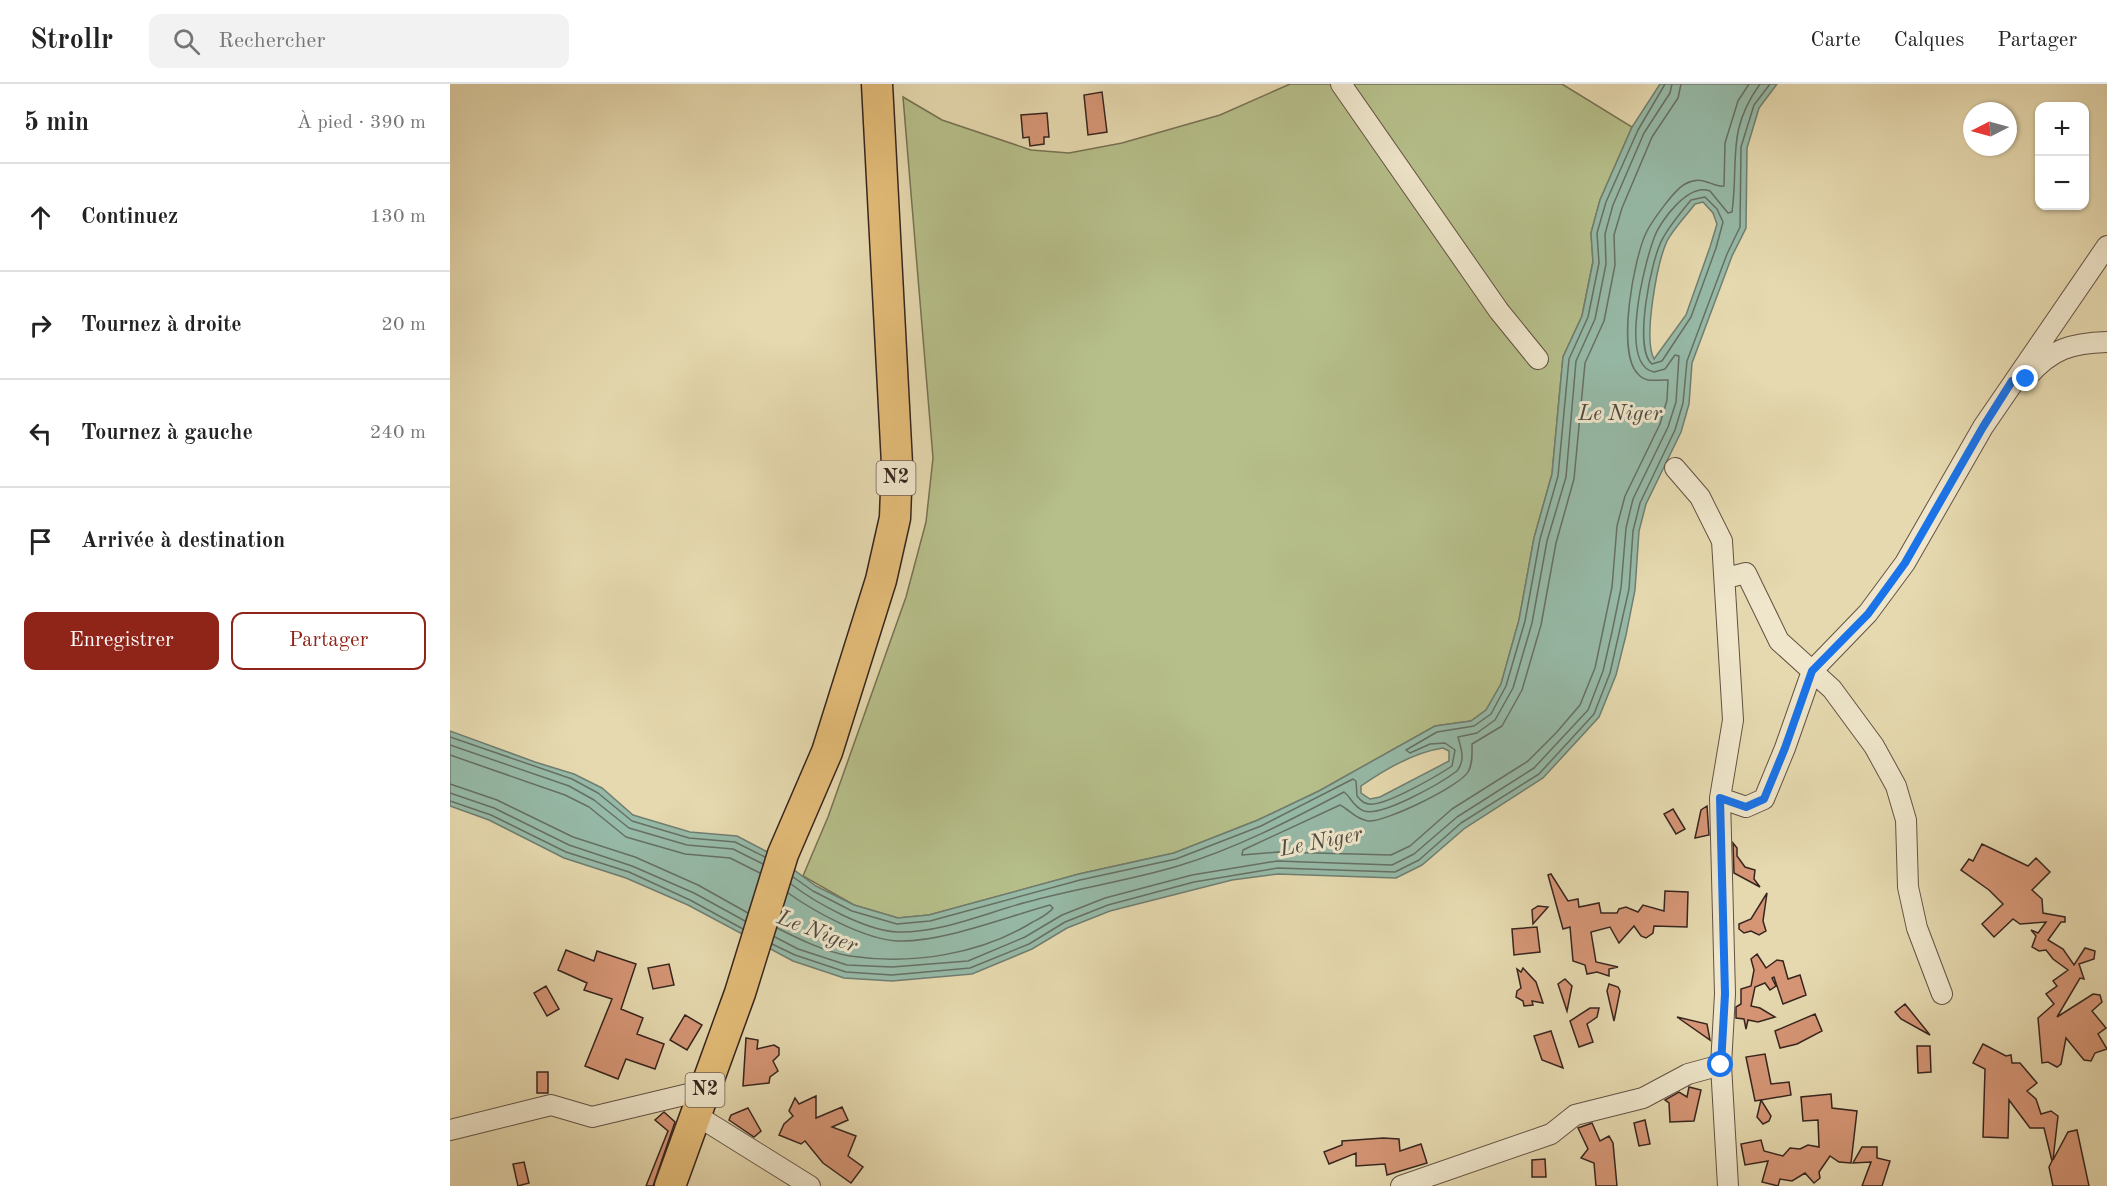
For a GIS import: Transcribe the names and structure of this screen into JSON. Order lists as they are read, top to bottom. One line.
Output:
{"streets":{"highway":["N2"]},"water":["Le Niger"],"north":"left","page":{"header":"Strollr","search":"Rechercher","nav":["Carte","Calques","Partager"],"heading":["5 min","À pied · 390 m"],"map_buttons":["+","−"],"list":[["Continuez","130 m"],["Tournez à droite","20 m"],["Tournez à gauche","240 m"],"Arrivée à destination"],"buttons":["Enregistrer","Partager"]}}
